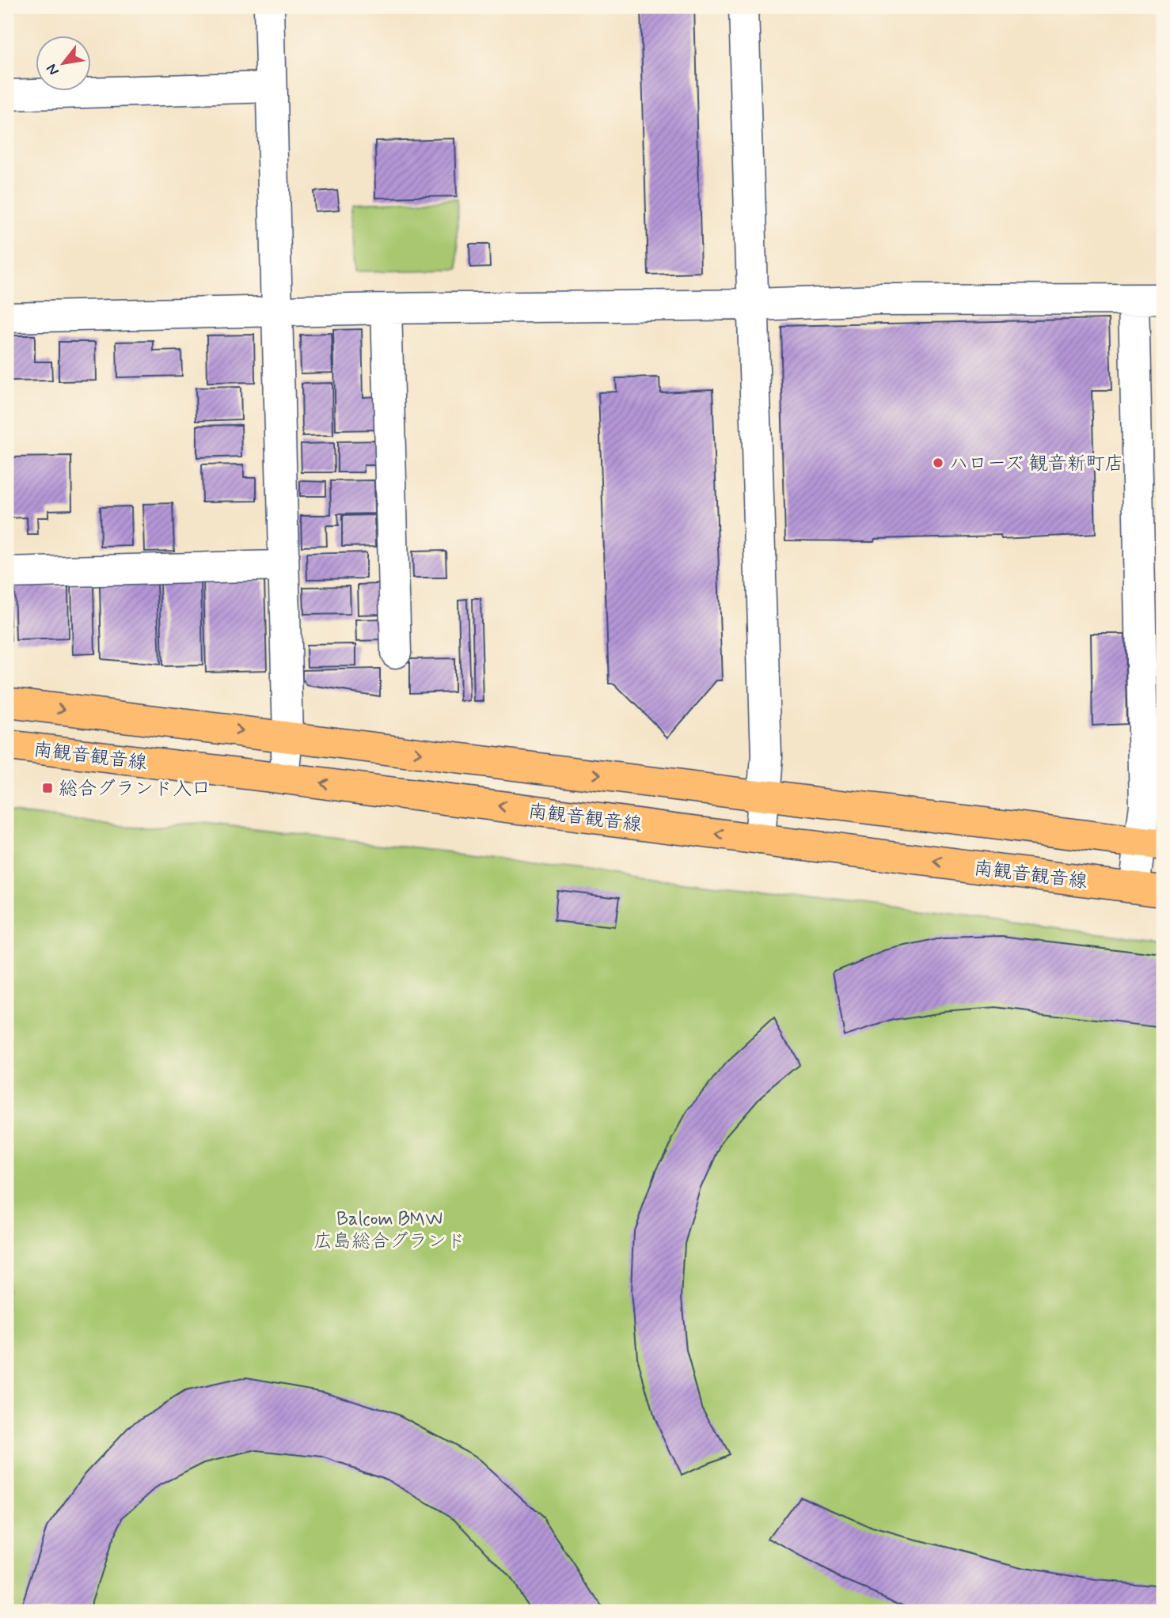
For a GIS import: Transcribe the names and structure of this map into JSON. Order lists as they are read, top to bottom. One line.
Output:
{"streets":{"main road":["南観音観音線"]},"parks":["Balcom BMW 広島総合グランド"],"places":{"other":["ハローズ 観音新町店"],"transit":["総合グランド入口"]},"north":"bottom left"}
